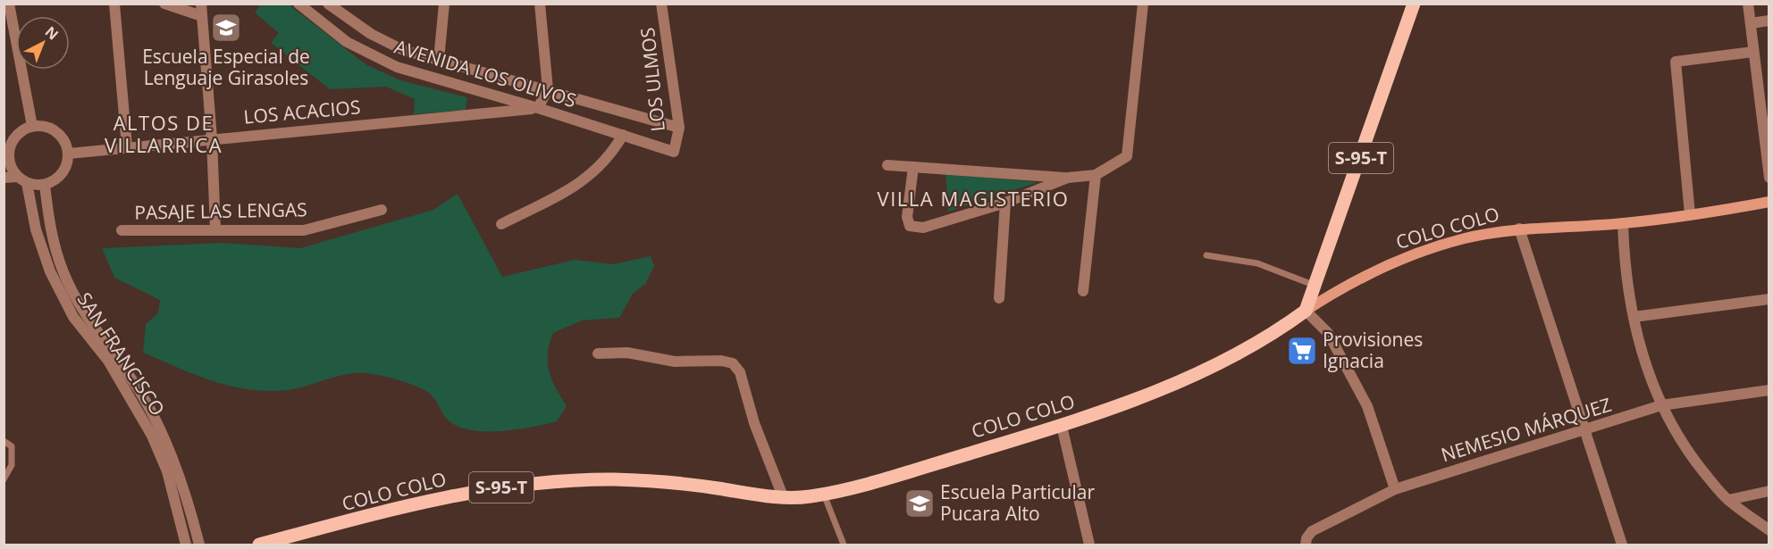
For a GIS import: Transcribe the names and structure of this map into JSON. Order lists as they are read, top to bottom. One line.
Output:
{"streets":{"main road":["S-95-T","COLO COLO"],"street":["AVENIDA LOS OLIVOS","LOS ULMOS","LOS ACACIOS","PASAJE LAS LENGAS","SAN FRANCISCO","NEMESIO MÁRQUEZ"]},"crossings":[["AVENIDA LOS OLIVOS","LOS ULMOS"],["AVENIDA LOS OLIVOS","LOS ACACIOS"],["LOS ACACIOS","SAN FRANCISCO"],["S-95-T","COLO COLO"]],"districts":["ALTOS DE VILLARRICA","VILLA MAGISTERIO"],"places":{"school or university":["Escuela Especial de Lenguaje Girasoles","Escuela Particular Pucara Alto"],"supermarket":["Provisiones Ignacia"]},"north":"top right"}
